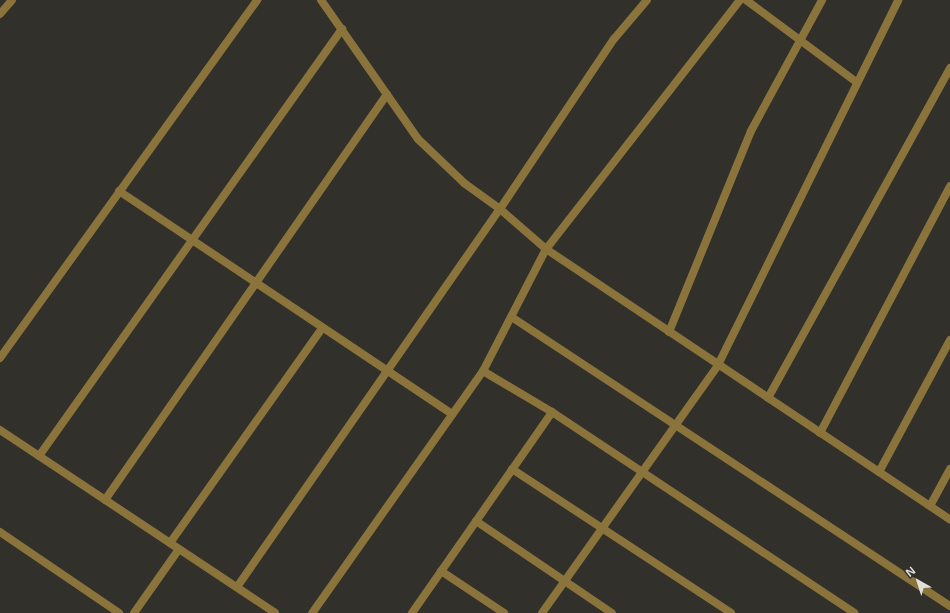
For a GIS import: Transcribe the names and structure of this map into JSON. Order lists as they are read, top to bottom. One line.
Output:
{"north":"top left"}
